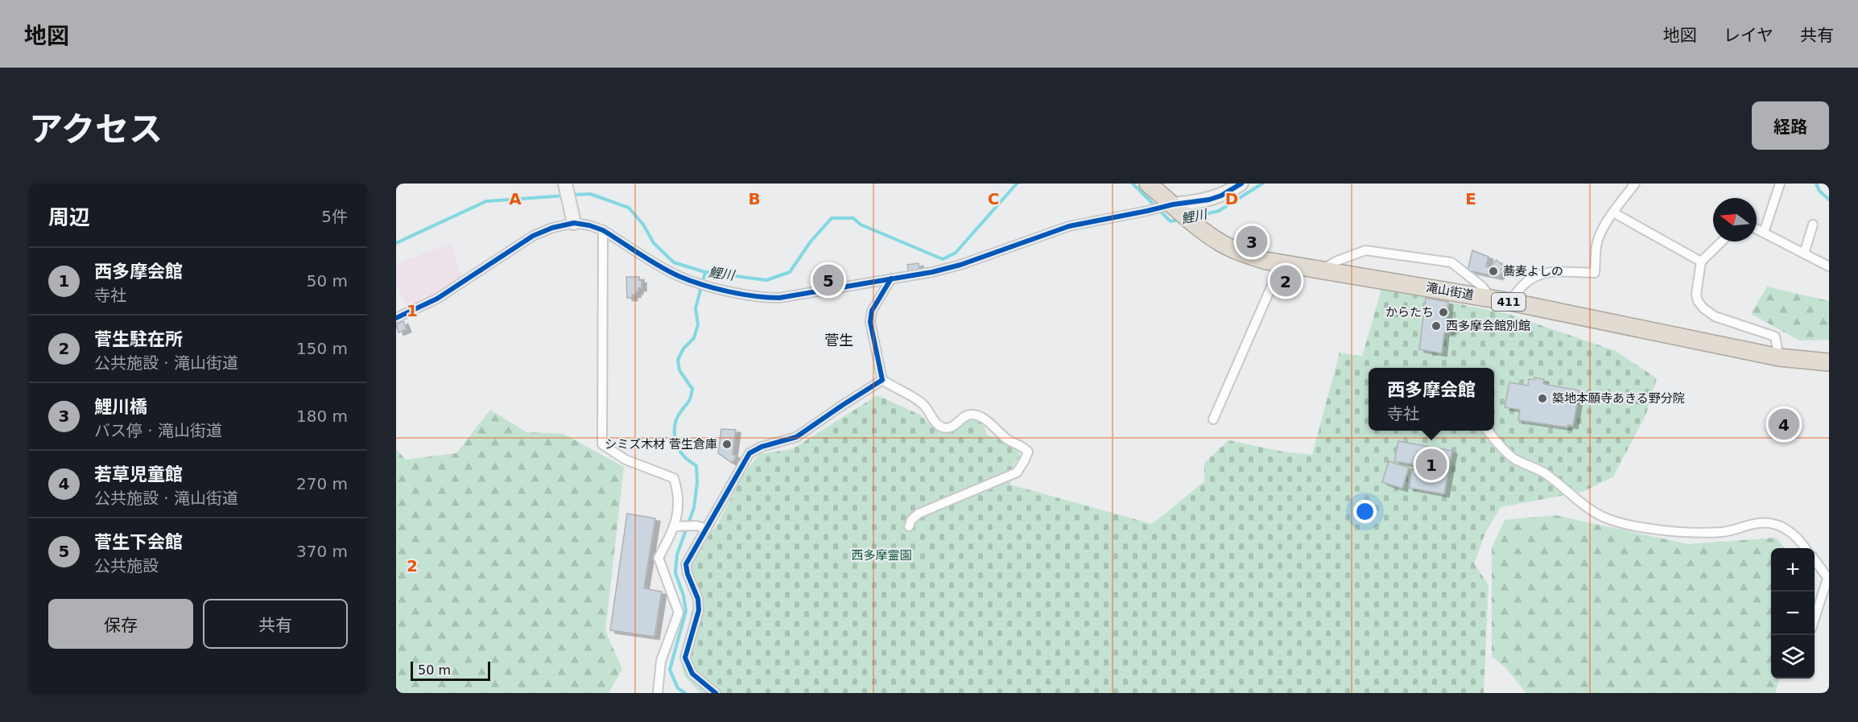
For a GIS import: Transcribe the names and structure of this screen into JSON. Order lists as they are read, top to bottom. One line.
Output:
{"streets":{"highway":["滝山街道","411"]},"districts":["菅生"],"water":["鯉川"],"parks":["西多摩霊園"],"places":["蕎麦よしの","からたち","西多摩会館別館","築地本願寺あきる野分院","シミズ木材 菅生倉庫"],"scale_bar":"50 m","north":"left","page":{"header":"地図","nav":["地図","レイヤ","共有"],"title":"アクセス","buttons":["経路",["保存","共有"]],"heading":["周辺","5件"],"pins":["3","5","2","4","1"],"list":[{"mark":"1","name":"西多摩会館","note":"寺社","value":"50 m"},{"mark":"2","name":"菅生駐在所","note":"公共施設 · 滝山街道","value":"150 m"},{"mark":"3","name":"鯉川橋","note":"バス停 · 滝山街道","value":"180 m"},{"mark":"4","name":"若草児童館","note":"公共施設 · 滝山街道","value":"270 m"},{"mark":"5","name":"菅生下会館","note":"公共施設","value":"370 m"}],"popup":["西多摩会館","寺社"],"map_buttons":["+","−"],"scale":"50 m"},"grid":{"columns":["A","B","C","D","E"],"rows":["1","2"]}}
